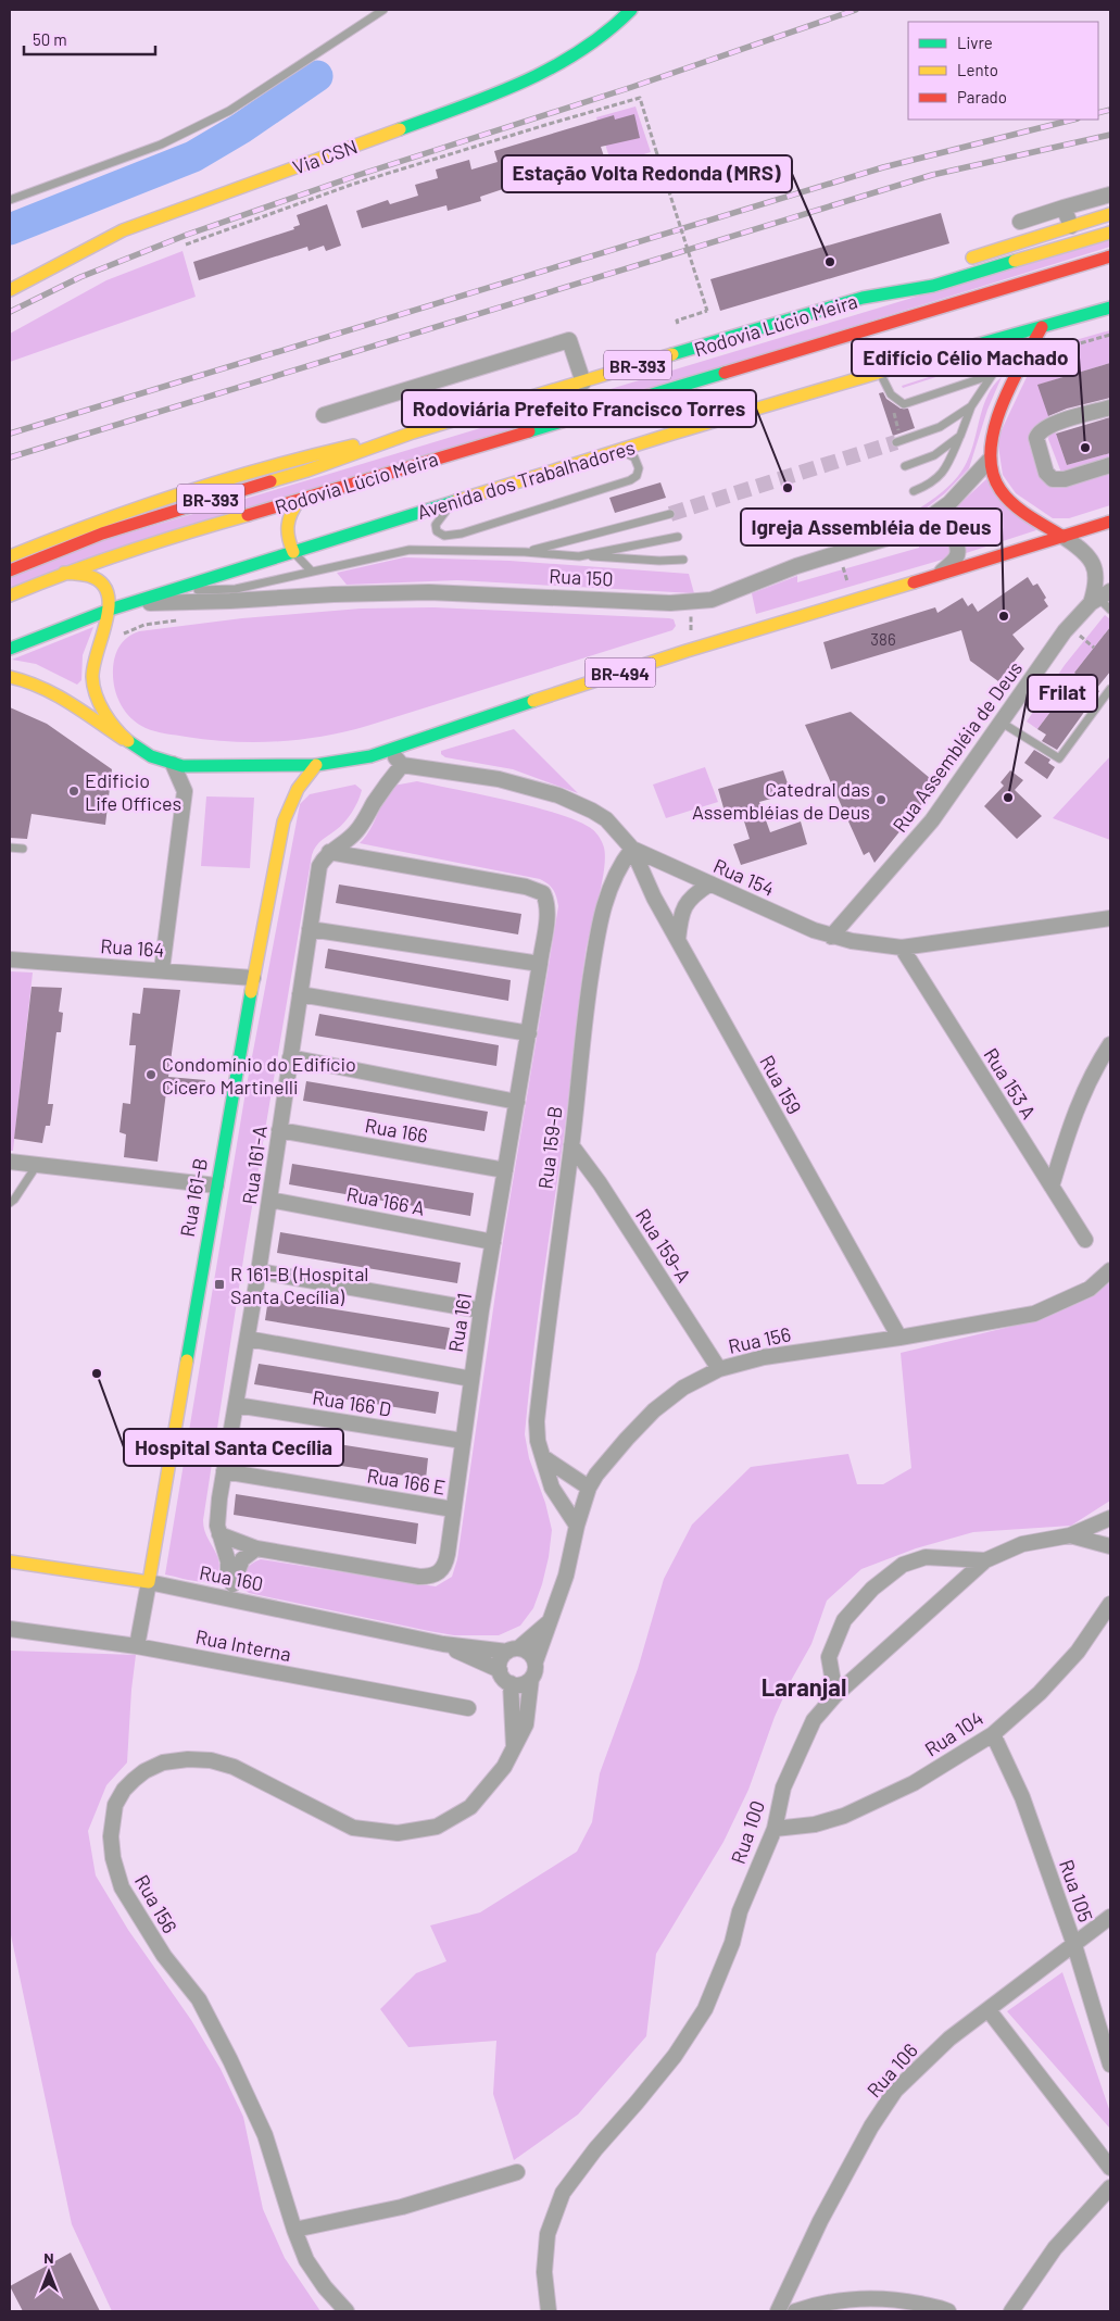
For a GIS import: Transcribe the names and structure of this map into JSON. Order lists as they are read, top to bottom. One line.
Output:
{"streets":{"main road":["Via CSN","Rodovia Lúcio Meira","BR-393","Avenida dos Trabalhadores","BR-494","Rua 161-B","Rua 160"],"street":["Rua 150","Rua Assembléia de Deus","Rua 154","Rua 164","Rua 153 A","Rua 159","Rua 166","Rua 159-B","Rua 161-A","Rua 166 A","Rua 159-A","Rua 161","Rua 156","Rua 166 D","Rua 166 E","Rua Interna","Rua 104","Rua 100","Rua 105","Rua 106"]},"crossings":[["Avenida dos Trabalhadores","Rua 150"],["BR-494","Rua 161-B"],["Rua Assembléia de Deus","Rua 154"],["Rua 154","Rua 153 A"],["Rua 154","Rua 159"],["Rua 154","Rua 159-B"],["Rua 154","Rua 161-A"],["Rua 164","Rua 161-B"],["Rua 159","Rua 159-B"],["Rua 159","Rua 156"],["Rua 166","Rua 161-A"],["Rua 166","Rua 161"],["Rua 159-B","Rua 159-A"],["Rua 159-B","Rua 156"],["Rua 161-A","Rua 166 A"],["Rua 161-A","Rua 161"],["Rua 161-A","Rua 166 D"],["Rua 161-A","Rua 166 E"],["Rua 161-A","Rua 160"],["Rua 161-B","Rua 160"],["Rua 161-B","Rua Interna"],["Rua 166 A","Rua 161"],["Rua 159-A","Rua 156"],["Rua 161","Rua 166 D"],["Rua 161","Rua 166 E"],["Rua 156","Rua 160"],["Rua 104","Rua 100"],["Rua 104","Rua 105"],["Rua 105","Rua 106"]],"districts":["Laranjal"],"places":{"other":["Estação Volta Redonda (MRS)","Edifício Célio Machado","Rodoviária Prefeito Francisco Torres","Igreja Assembléia de Deus","Edificio Life Offices","Frilat","Catedral das Assembléias de Deus","Condomínio do Edifício Cícero Martinelli","Hospital Santa Cecília"],"transit":["R 161-B (Hospital Santa Cecília)"]},"house_numbers":["386"],"legend":["Livre","Lento","Parado"],"scale_bar":"50 m","north":"top"}
